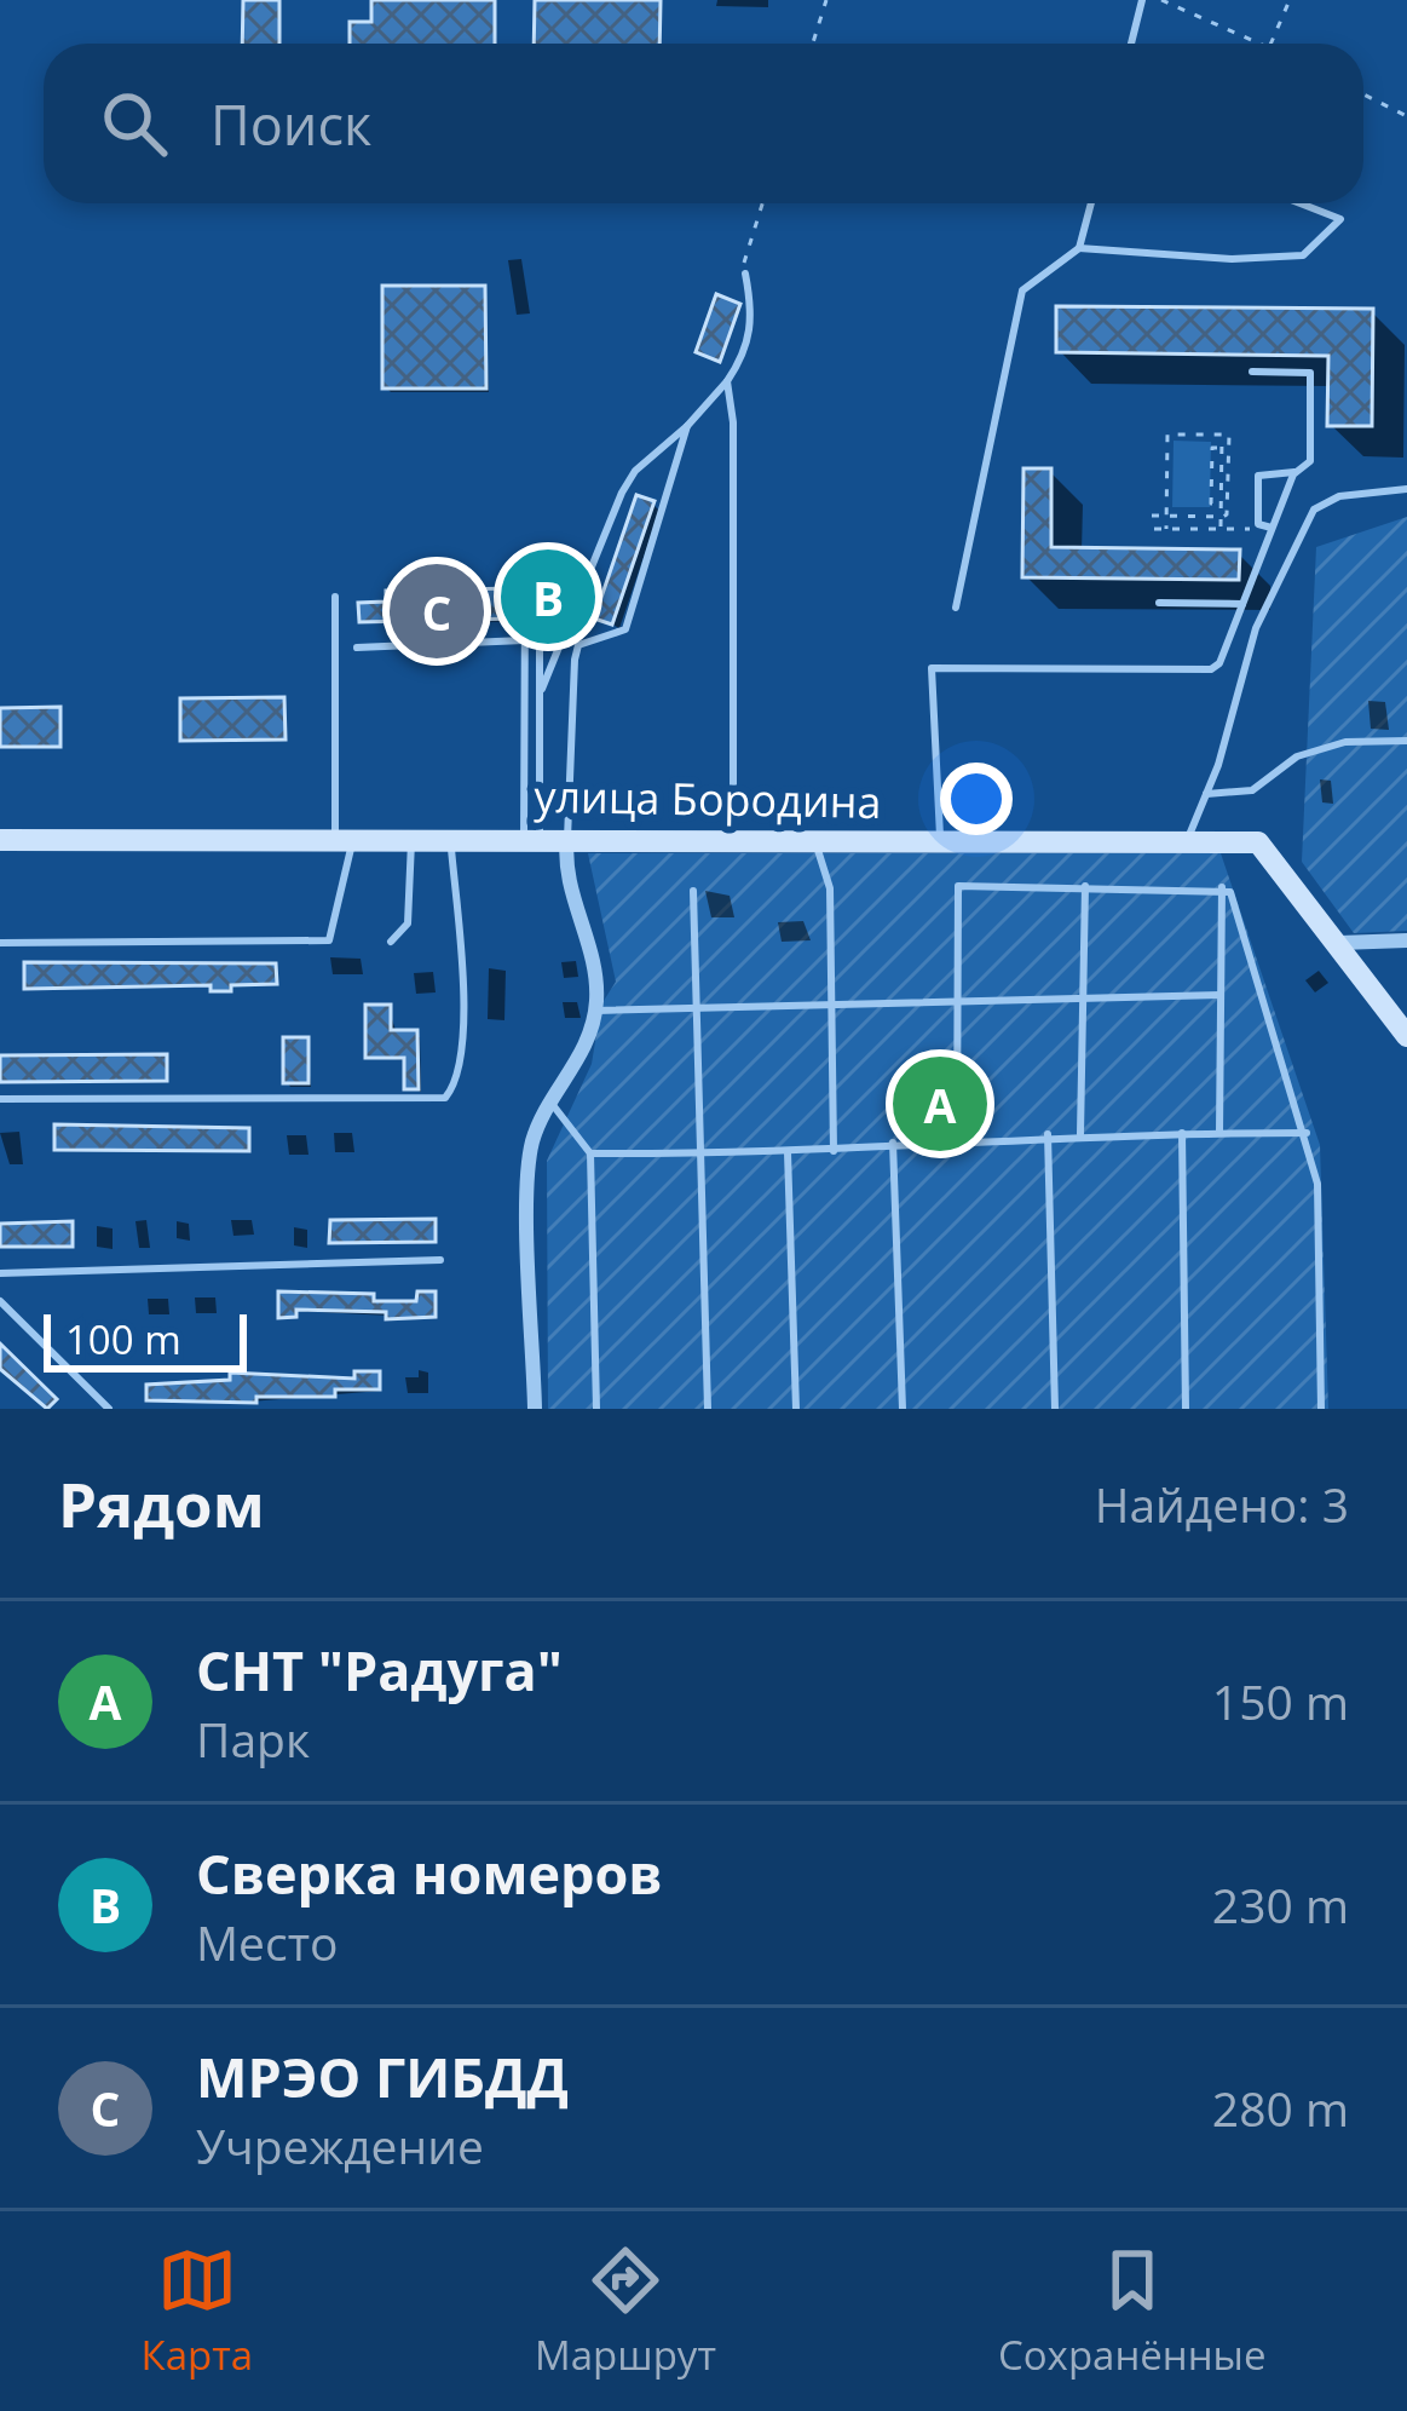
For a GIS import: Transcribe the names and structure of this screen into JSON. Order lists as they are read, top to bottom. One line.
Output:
{"streets":{"main road":["улица Бородина"]},"scale_bar":"100 m","page":{"search":"Поиск","pins":["B","C","A"],"scale":"100 m","heading":["Рядом","Найдено: 3"],"list":[{"mark":"A","name":"СНТ \"Радуга\"","note":"Парк","value":"150 m"},{"mark":"B","name":"Сверка номеров","note":"Место","value":"230 m"},{"mark":"C","name":"МРЭО ГИБДД","note":"Учреждение","value":"280 m"}],"nav":["Карта","Маршрут","Сохранённые"]}}
